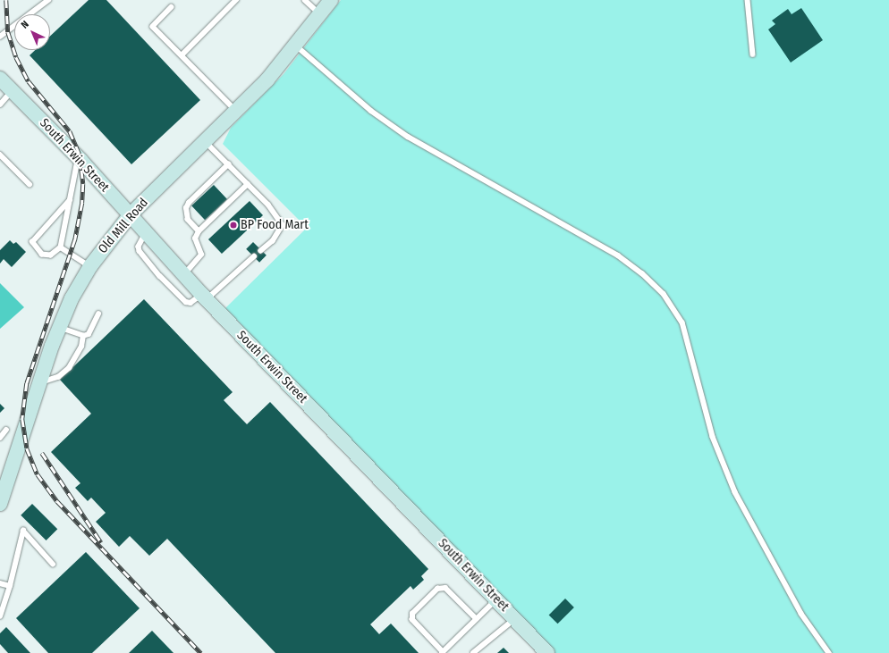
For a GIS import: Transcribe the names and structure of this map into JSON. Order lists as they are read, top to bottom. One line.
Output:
{"streets":{"street":["South Erwin Street","Old Mill Road"]},"crossings":[["South Erwin Street","Old Mill Road"]],"places":["BP Food Mart"],"north":"top left"}
